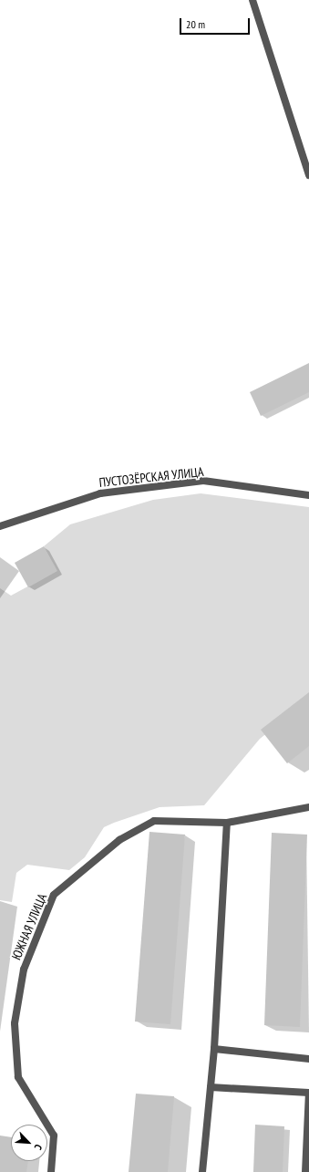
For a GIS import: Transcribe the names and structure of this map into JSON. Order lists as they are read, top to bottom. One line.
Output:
{"streets":{"street":["ПУСТОЗЁРСКАЯ УЛИЦА","ЮЖНАЯ УЛИЦА"]},"scale_bar":"20 m","north":"bottom right"}
